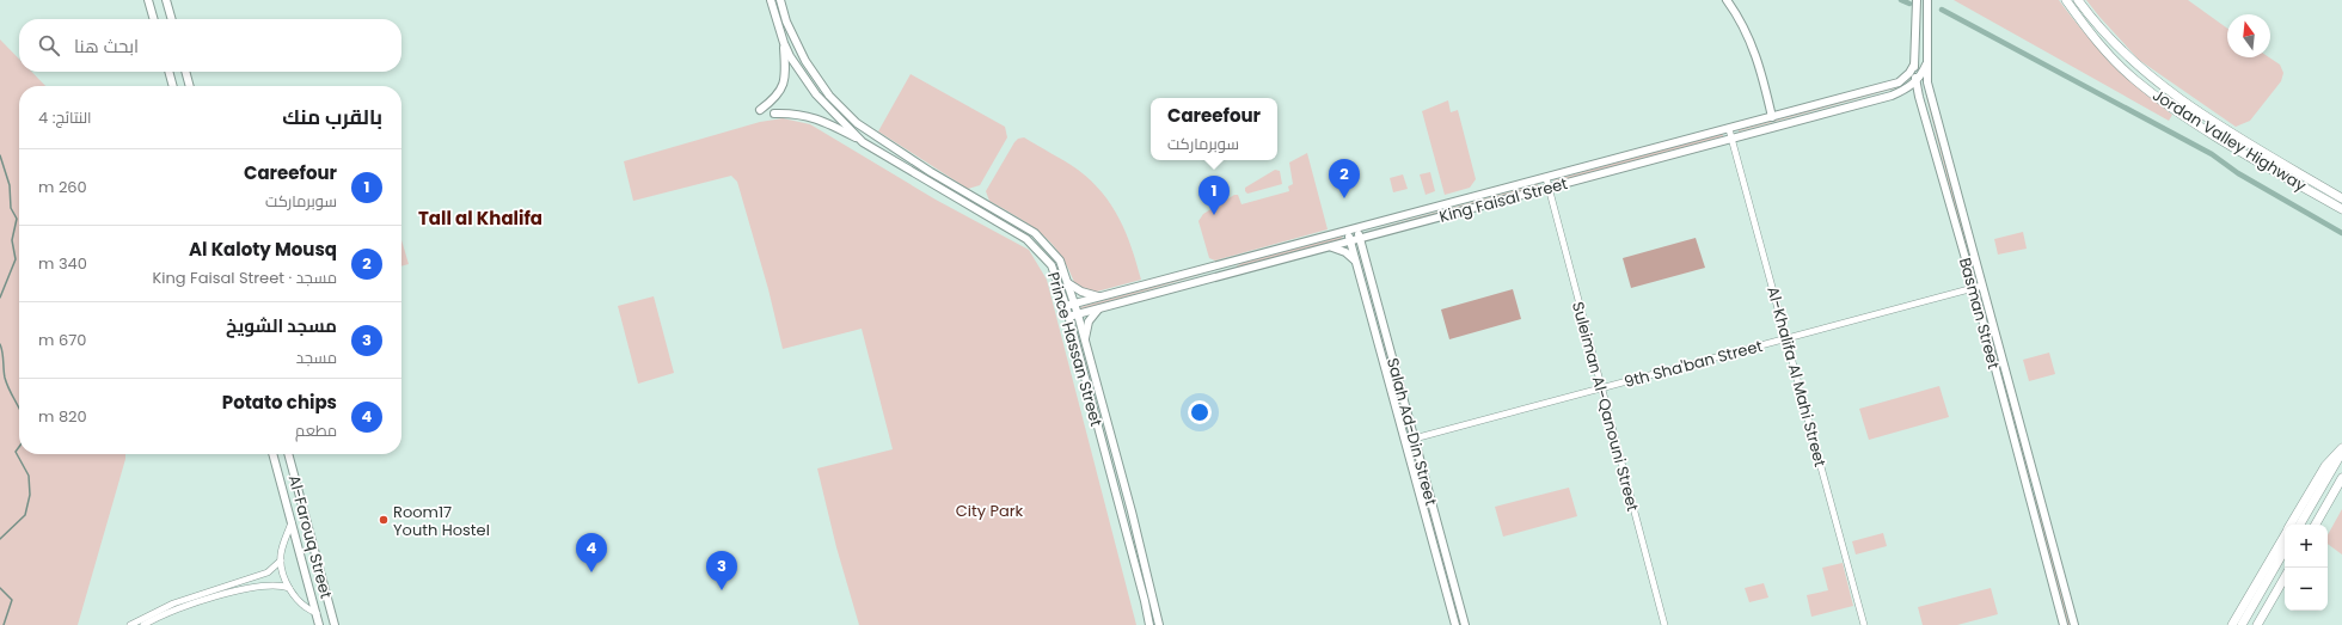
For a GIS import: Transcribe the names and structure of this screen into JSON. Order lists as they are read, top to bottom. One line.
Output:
{"streets":{"highway":["Jordan Valley Highway"],"main road":["King Faisal Street","Basman Street","Prince Hassan Street","Salah Ad-Din Street","Al-Farouq Street"],"street":["9th Sha'ban Street","Al-Khalifa Al Mahi Street","Suleiman Al-Qanouni Street"]},"crossings":[["King Faisal Street","Basman Street"],["King Faisal Street","Prince Hassan Street"],["King Faisal Street","Al-Khalifa Al Mahi Street"],["King Faisal Street","Suleiman Al-Qanouni Street"],["King Faisal Street","Salah Ad-Din Street"],["Basman Street","9th Sha'ban Street"],["9th Sha'ban Street","Al-Khalifa Al Mahi Street"],["9th Sha'ban Street","Suleiman Al-Qanouni Street"],["9th Sha'ban Street","Salah Ad-Din Street"]],"districts":["Tall al Khalifa"],"parks":["City Park"],"places":["Room17 Youth Hostel"],"north":"top","page":{"search":"ابحث هنا","heading":["بالقرب منك","النتائج: 4"],"popup":["Careefour","سوبرماركت"],"list":[{"mark":"1","name":"Careefour","note":"سوبرماركت","value":"260 m"},{"mark":"2","name":"Al Kaloty Mousq","note":"مسجد · King Faisal Street","value":"340 m"},{"mark":"3","name":"مسجد الشويخ","note":"مسجد","value":"670 m"},{"mark":"4","name":"Potato chips","note":"مطعم","value":"820 m"}],"pins":["2","1","4","3"],"map_buttons":["+","−"]}}
